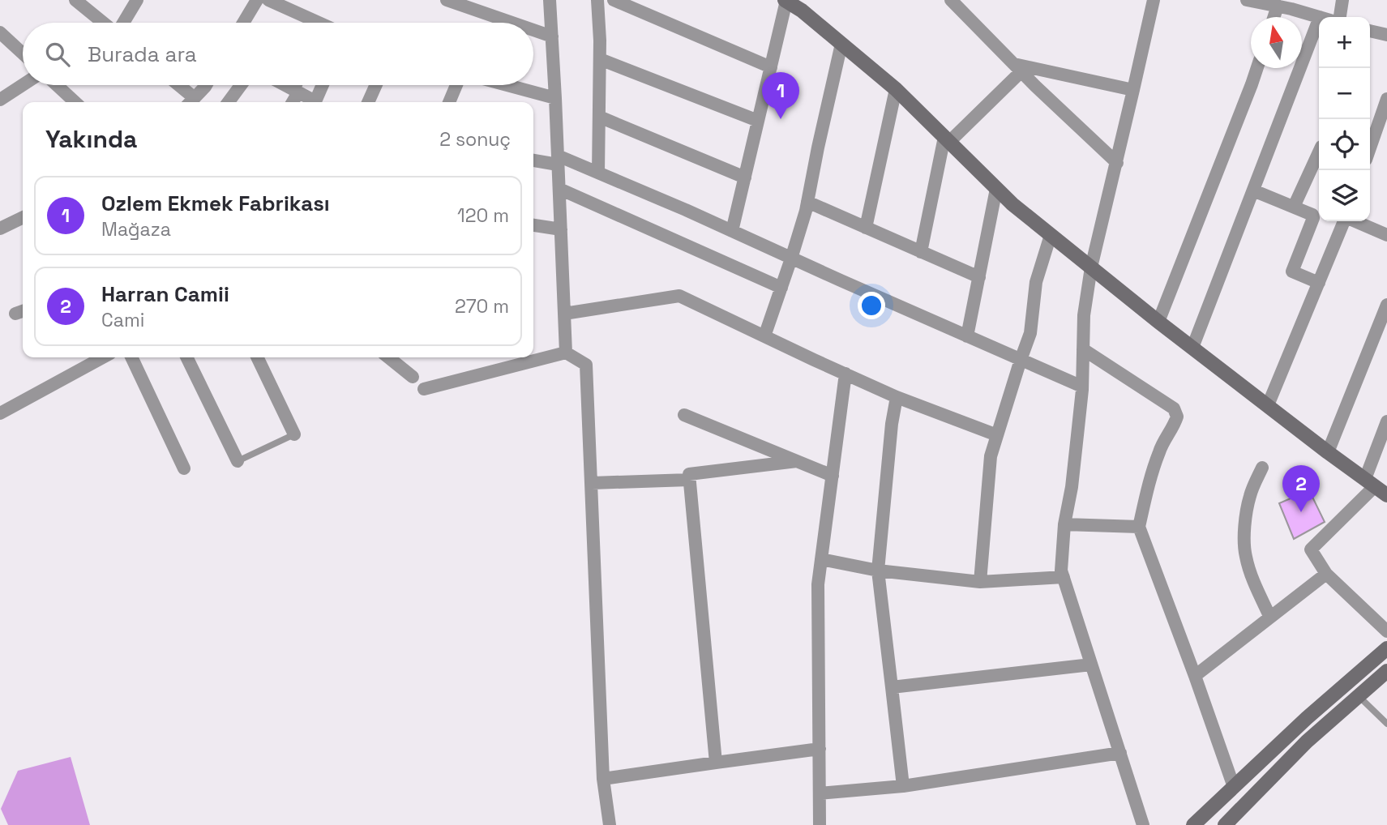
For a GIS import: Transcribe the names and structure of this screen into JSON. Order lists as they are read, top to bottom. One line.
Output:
{"north":"top","page":{"map_buttons":["+","−"],"search":"Burada ara","pins":["1","2"],"heading":["Yakında","2 sonuç"],"list":[{"mark":"1","name":"Ozlem Ekmek Fabrikası","note":"Mağaza","value":"120 m"},{"mark":"2","name":"Harran Camii","note":"Cami","value":"270 m"}]}}
